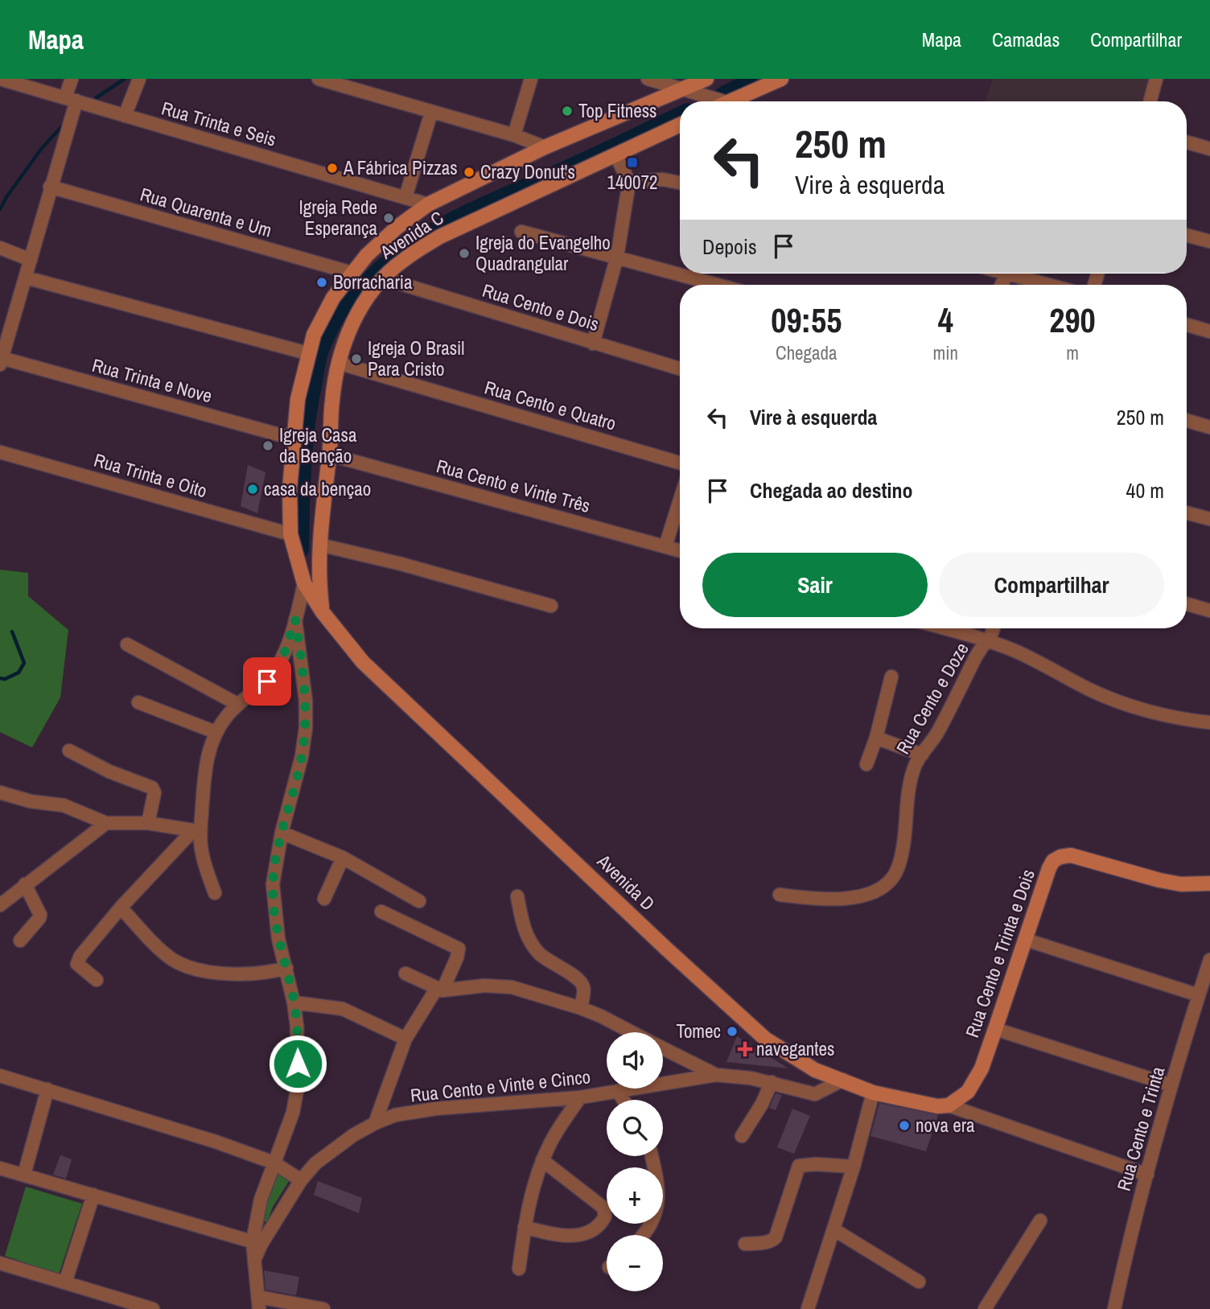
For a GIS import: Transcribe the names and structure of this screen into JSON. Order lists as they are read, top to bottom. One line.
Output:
{"streets":{"main road":["Avenida C","Avenida D","Rua Cento e Trinta e Dois"],"street":["Rua Trinta e Seis","Rua Quarenta e Um","Rua Cento e Dois","Rua Trinta e Nove","Rua Cento e Quatro","Rua Trinta e Oito","Rua Cento e Vinte Três","Rua Cento e Doze","Rua Cento e Vinte e Cinco","Rua Cento e Trinta"]},"crossings":[["Rua Trinta e Seis","Avenida D"],["Rua Quarenta e Um","Avenida D"],["Avenida C","Rua Cento e Dois"],["Avenida C","Rua Cento e Quatro"],["Avenida C","Rua Cento e Vinte Três"],["Avenida C","Avenida D"],["Rua Trinta e Nove","Avenida D"],["Rua Trinta e Oito","Avenida D"],["Avenida D","Rua Cento e Trinta e Dois"],["Avenida D","Rua Cento e Vinte e Cinco"]],"places":{"other":["Top Fitness","A Fábrica Pizzas","Crazy Donut's","Igreja Rede Esperança","Igreja do Evangelho Quadrangular","Borracharia","Igreja O Brasil Para Cristo","Igreja Casa da Benção","casa da bençao","Tomec","nova era"],"transit":["140072"],"health":["navegantes"]},"page":{"header":"Mapa","nav":["Mapa","Camadas","Compartilhar"],"turn":["250 m","Vire à esquerda"],"then":"Depois","eta":["09:55","Chegada","4","min","290","m"],"list":[{"name":"Vire à esquerda","value":"250 m"},{"name":"Chegada ao destino","value":"40 m"}],"buttons":["Sair","Compartilhar"],"map_buttons":["+","−"]}}
